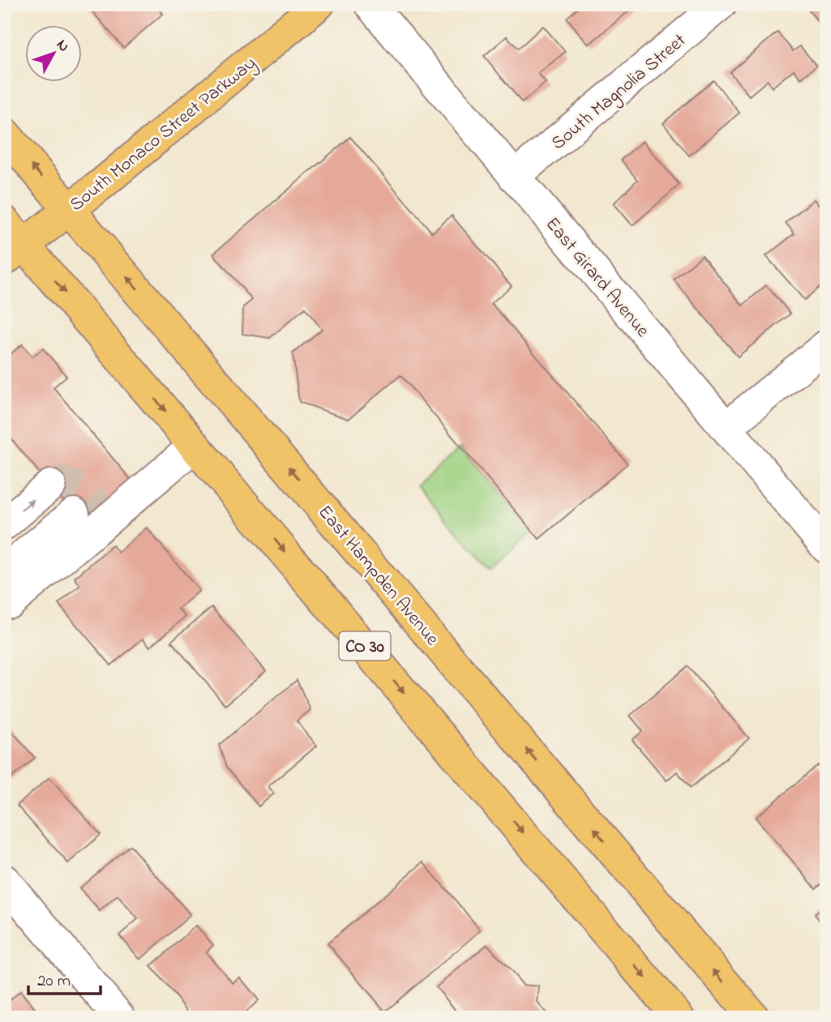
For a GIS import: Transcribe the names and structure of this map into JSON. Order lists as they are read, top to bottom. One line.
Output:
{"streets":{"main road":["South Monaco Street Parkway","East Hampden Avenue","CO 30"],"street":["South Magnolia Street","East Girard Avenue"]},"crossings":[["South Magnolia Street","East Girard Avenue"],["South Monaco Street Parkway","East Hampden Avenue"],["South Monaco Street Parkway","CO 30"]],"scale_bar":"20 m","north":"top right"}
